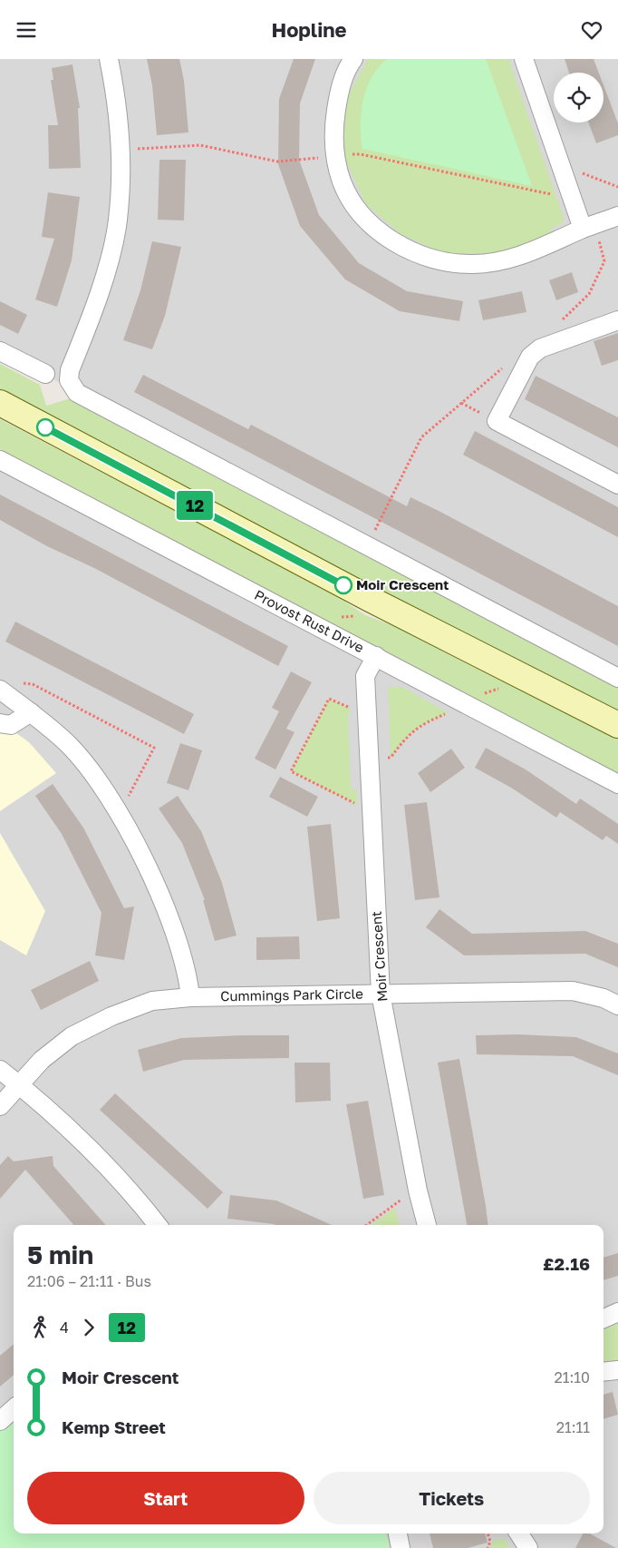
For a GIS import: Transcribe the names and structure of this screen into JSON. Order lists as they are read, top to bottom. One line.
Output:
{"streets":{"street":["Provost Rust Drive","Moir Crescent","Cummings Park Circle"]},"crossings":[["Provost Rust Drive","Moir Crescent"],["Moir Crescent","Cummings Park Circle"]],"places":["Moir Crescent"],"lines":["bus line 12"],"page":{"header":"Hopline","on_map":"12","heading":["5 min","21:06 – 21:11 · Bus","£2.16"],"legs":["4","12"],"list":[{"name":"Moir Crescent","value":"21:10"},{"name":"Kemp Street","value":"21:11"}],"buttons":["Start","Tickets"]}}
